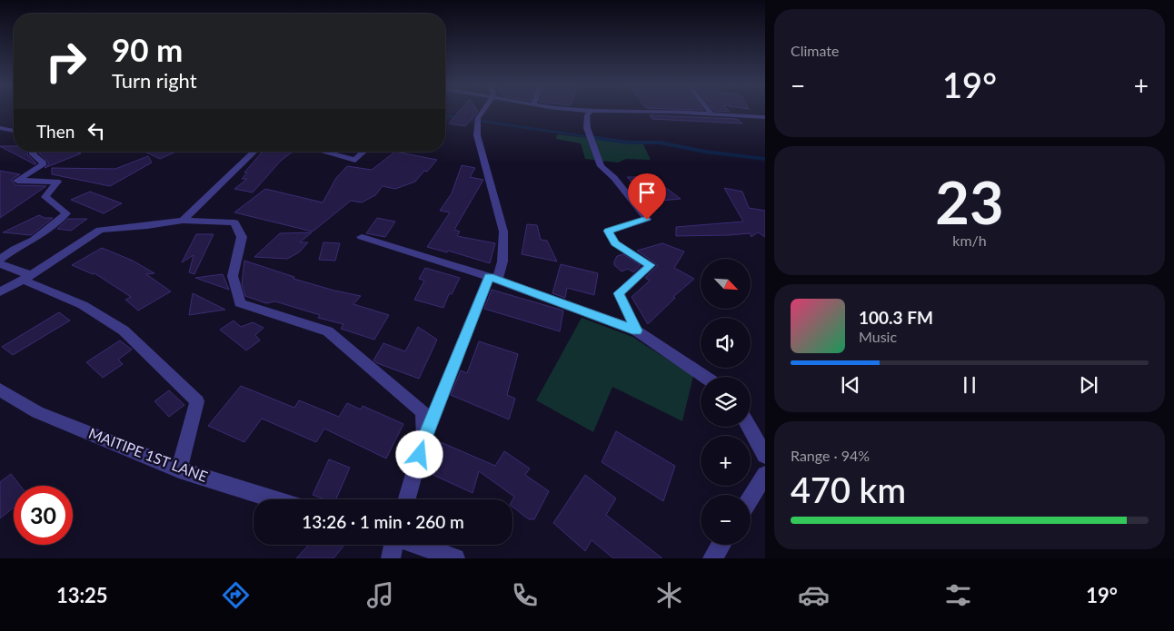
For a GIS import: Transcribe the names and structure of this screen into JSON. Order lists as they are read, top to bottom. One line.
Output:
{"streets":{"street":["MAITIPE 1ST LANE"]},"north":"bottom right","page":{"tile":["Climate",["23","km/h"],["Range · 94%","470 km"]],"turn":["90 m","Turn right"],"heat":["−","19°","+"],"then":"Then","map_buttons":["+","−"],"song":["100.3 FM","Music"],"limit":"30","trip":"13:26 · 1 min · 260 m","tabs":["13:25","19°"]}}
